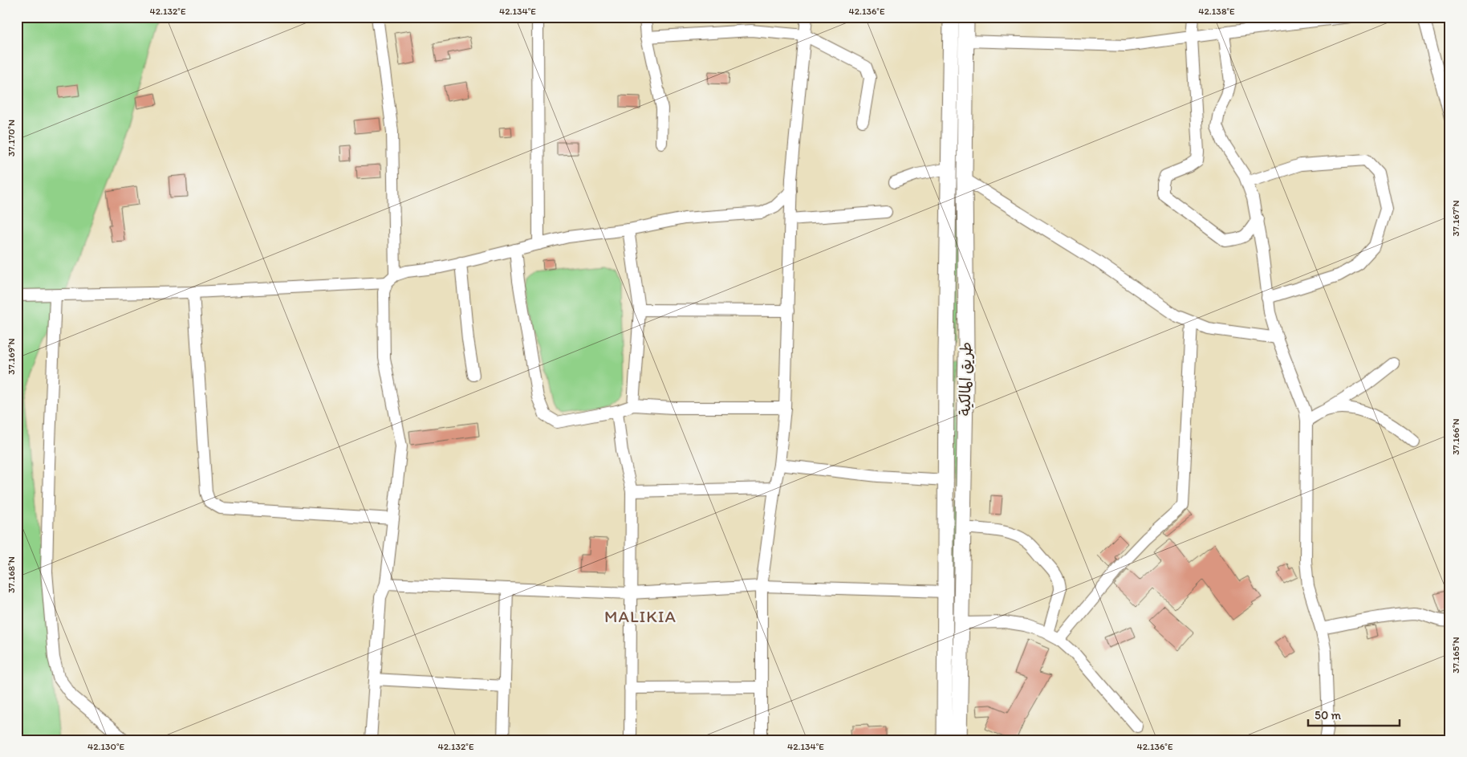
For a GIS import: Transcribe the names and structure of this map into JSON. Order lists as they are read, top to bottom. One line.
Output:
{"streets":{"main road":["طريق المالكية"]},"districts":["MALIKIA"],"scale_bar":"50 m","coordinates":["42.132°E","42.134°E","42.136°E","42.138°E","37.170°N","37.167°N","37.169°N","37.166°N","37.168°N","37.165°N","42.130°E"]}
